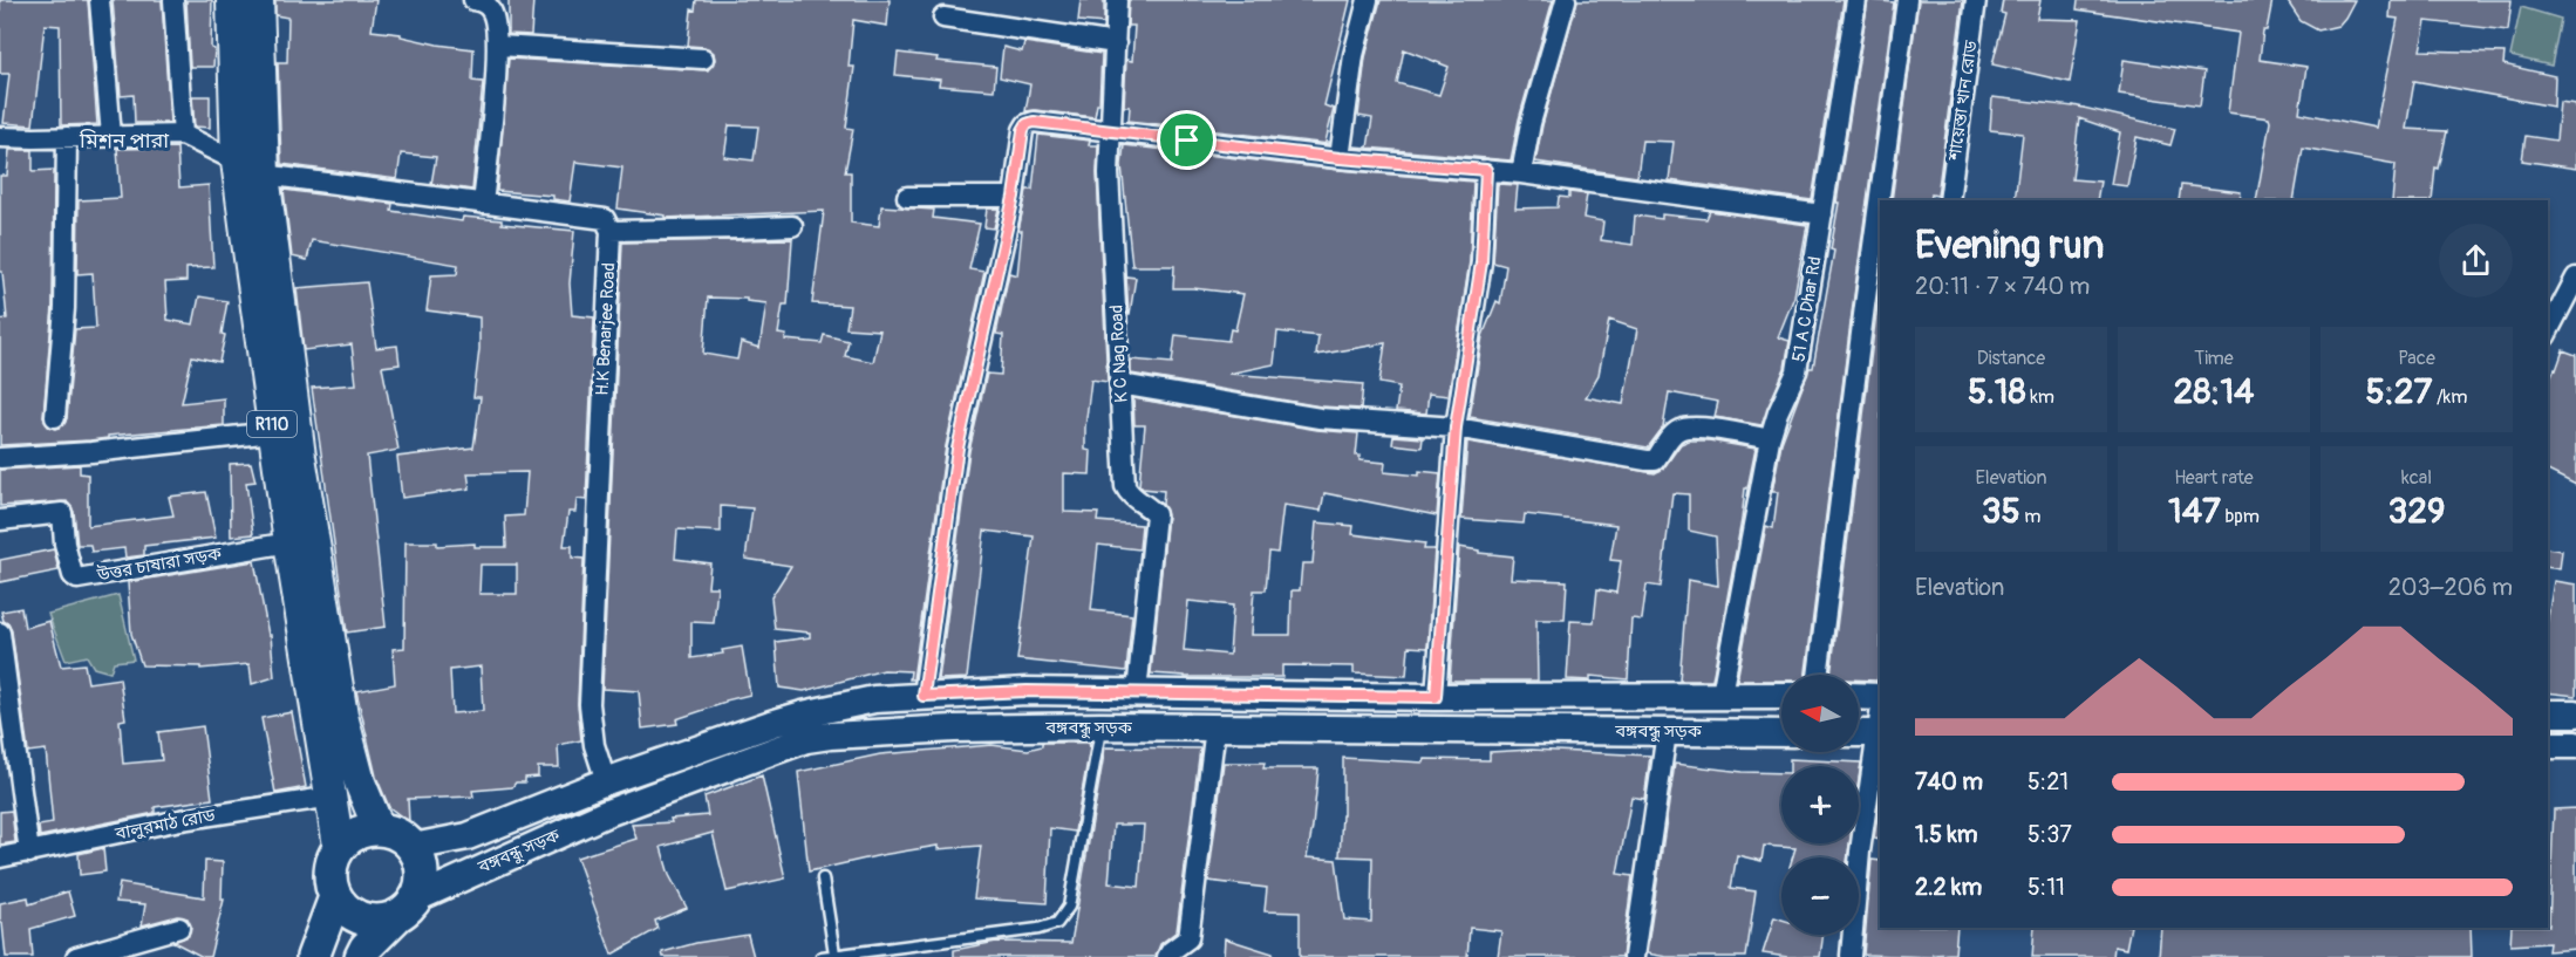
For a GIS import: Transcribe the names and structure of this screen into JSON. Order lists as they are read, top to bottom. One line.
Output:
{"streets":{"main road":["R110","বঙ্গবন্ধু সড়ক"],"street":["শায়েস্তা খান রোড","51 A C Dhar Rd","H.K Benarjee Road","K C Nag Road","উত্তর চাষারা সড়ক","বালুরমাঠ রোড"]},"crossings":[["51 A C Dhar Rd","বঙ্গবন্ধু সড়ক"],["H.K Benarjee Road","বঙ্গবন্ধু সড়ক"],["K C Nag Road","বঙ্গবন্ধু সড়ক"],["R110","উত্তর চাষারা সড়ক"],["R110","বঙ্গবন্ধু সড়ক"],["R110","বালুরমাঠ রোড"]],"districts":["মিশন পারা"],"north":"left","page":{"heading":["Evening run","20:11 · 7 × 740 m"],"stats":[["Distance","5.18 km"],["Time","28:14"],["Pace","5:27 /km"],["Elevation","35 m"],["Heart rate","147 bpm"],["kcal","329"]],"chart":["Elevation","203–206 m"],"map_buttons":["+","−"],"list":[{"name":"740 m","note":"5:21"},{"name":"1.5 km","note":"5:37"},{"name":"2.2 km","note":"5:11"}]}}
